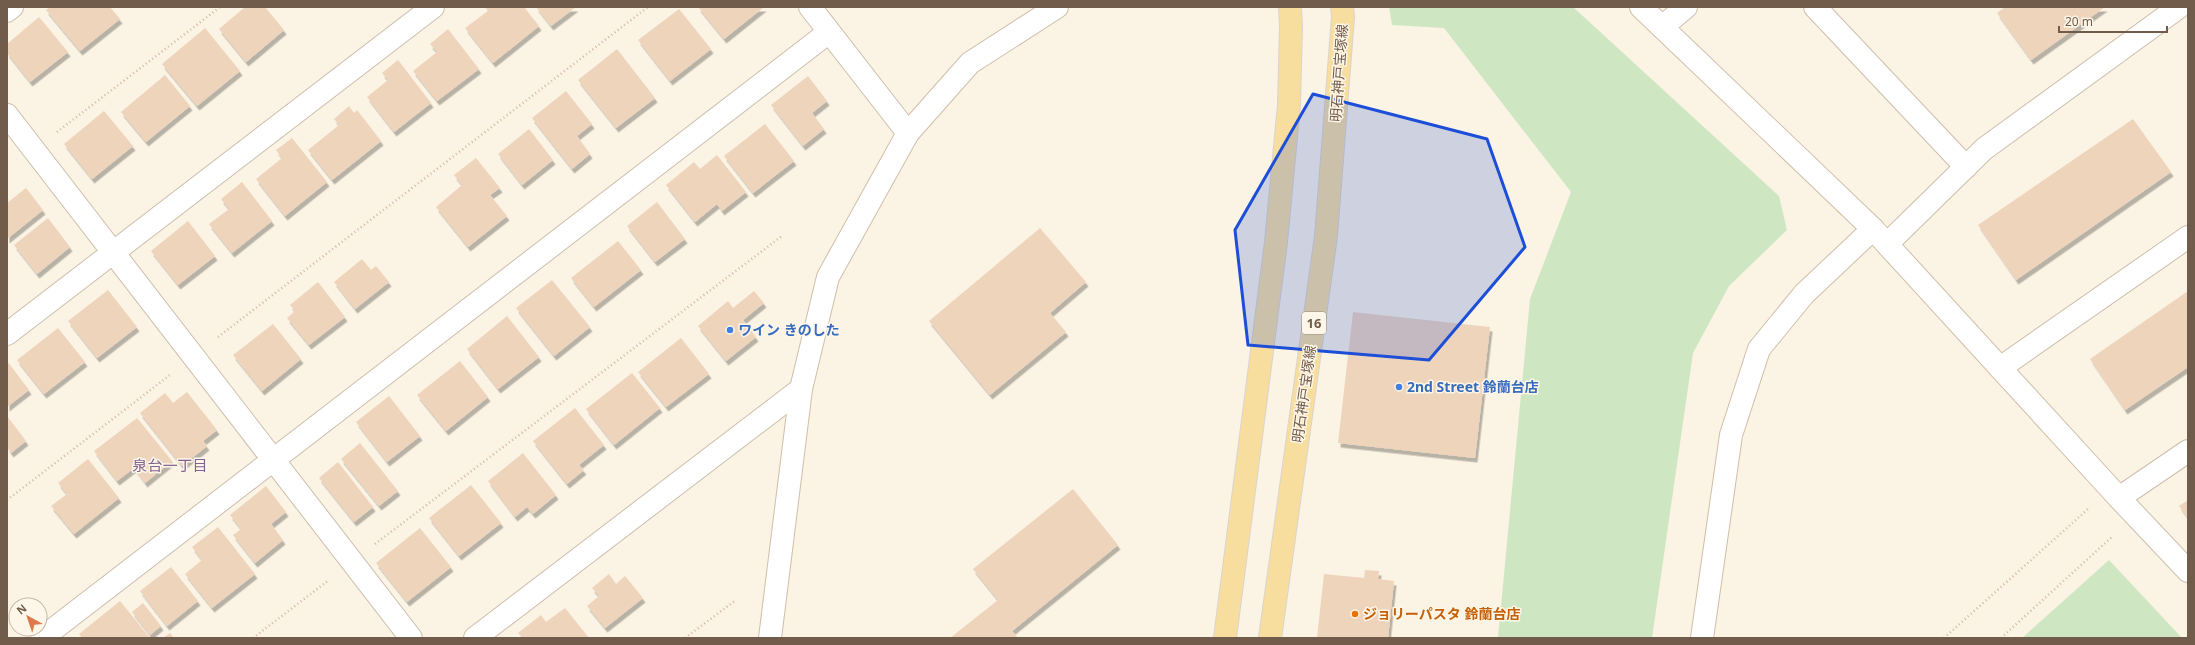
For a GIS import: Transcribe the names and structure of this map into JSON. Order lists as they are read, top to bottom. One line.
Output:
{"streets":{"main road":["明石神戸宝塚線","16"]},"districts":["泉台一丁目"],"places":["ワイン きのした","2nd Street 鈴蘭台店","ジョリーパスタ 鈴蘭台店"],"scale_bar":"20 m","north":"top left"}
